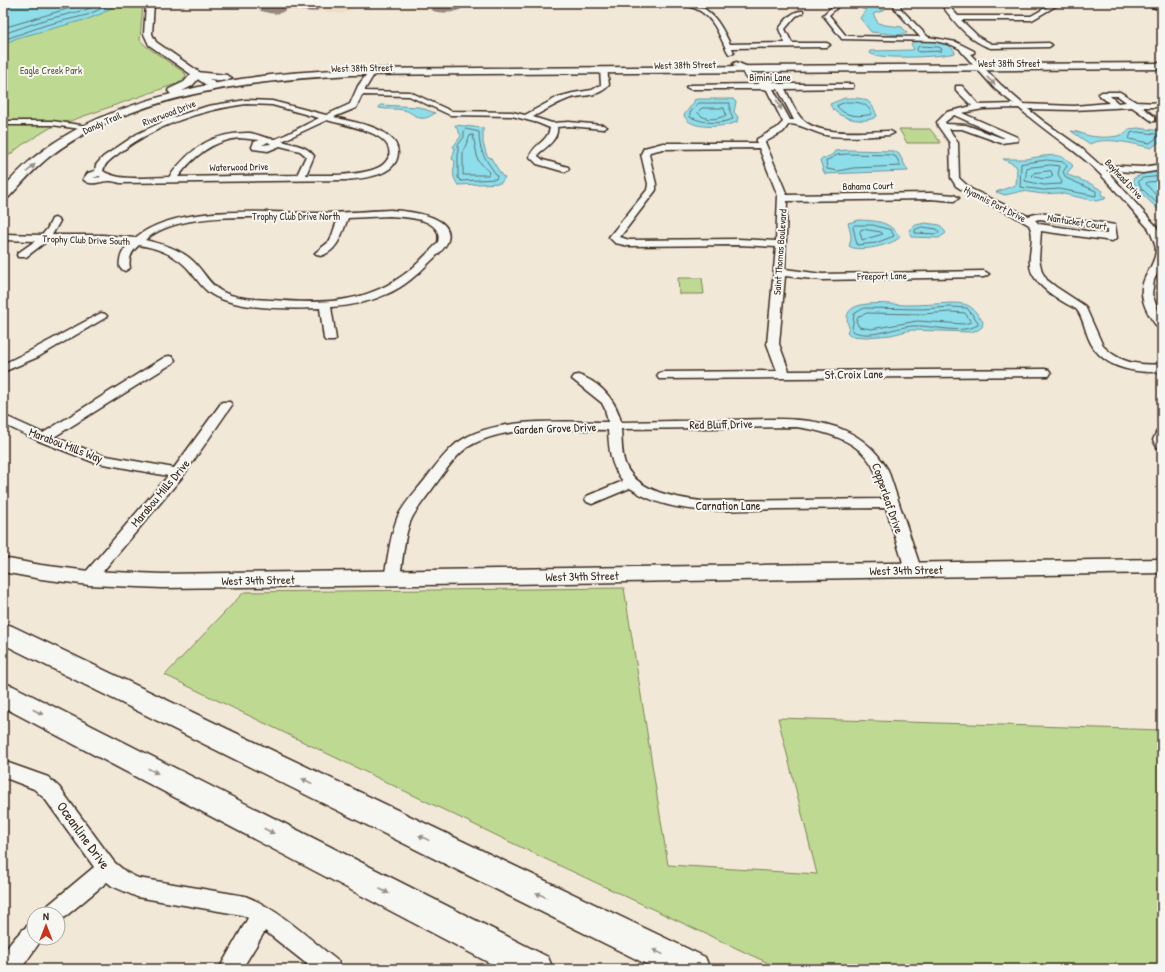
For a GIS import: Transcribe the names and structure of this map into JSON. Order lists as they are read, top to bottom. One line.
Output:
{"streets":{"main road":["West 38th Street","Dandy Trail"],"street":["Bimini Lane","Riverwood Drive","Waterwood Drive","Bayhead Drive","Bahama Court","Hyannis Port Drive","Trophy Club Drive North","Nantucket Court","Trophy Club Drive South","Saint Thomas Boulevard","Freeport Lane","St Croix Lane","Red Bluff Drive","Garden Grove Drive","Marabou Mills Way","Marabou Mills Drive","Copperleaf Drive","Carnation Lane","West 34th Street","Oceanline Drive"]},"crossings":[["West 38th Street","Dandy Trail"],["West 38th Street","Bayhead Drive"],["Riverwood Drive","Waterwood Drive"],["Bahama Court","Saint Thomas Boulevard"],["Hyannis Port Drive","Nantucket Court"],["Trophy Club Drive North","Trophy Club Drive South"],["Saint Thomas Boulevard","Freeport Lane"],["Saint Thomas Boulevard","St Croix Lane"],["Red Bluff Drive","Garden Grove Drive"],["Red Bluff Drive","Copperleaf Drive"],["Red Bluff Drive","Carnation Lane"],["Garden Grove Drive","Carnation Lane"],["Garden Grove Drive","West 34th Street"],["Marabou Mills Way","Marabou Mills Drive"],["Marabou Mills Drive","West 34th Street"],["Copperleaf Drive","Carnation Lane"],["Copperleaf Drive","West 34th Street"]],"parks":["Eagle Creek Park"],"north":"top"}
